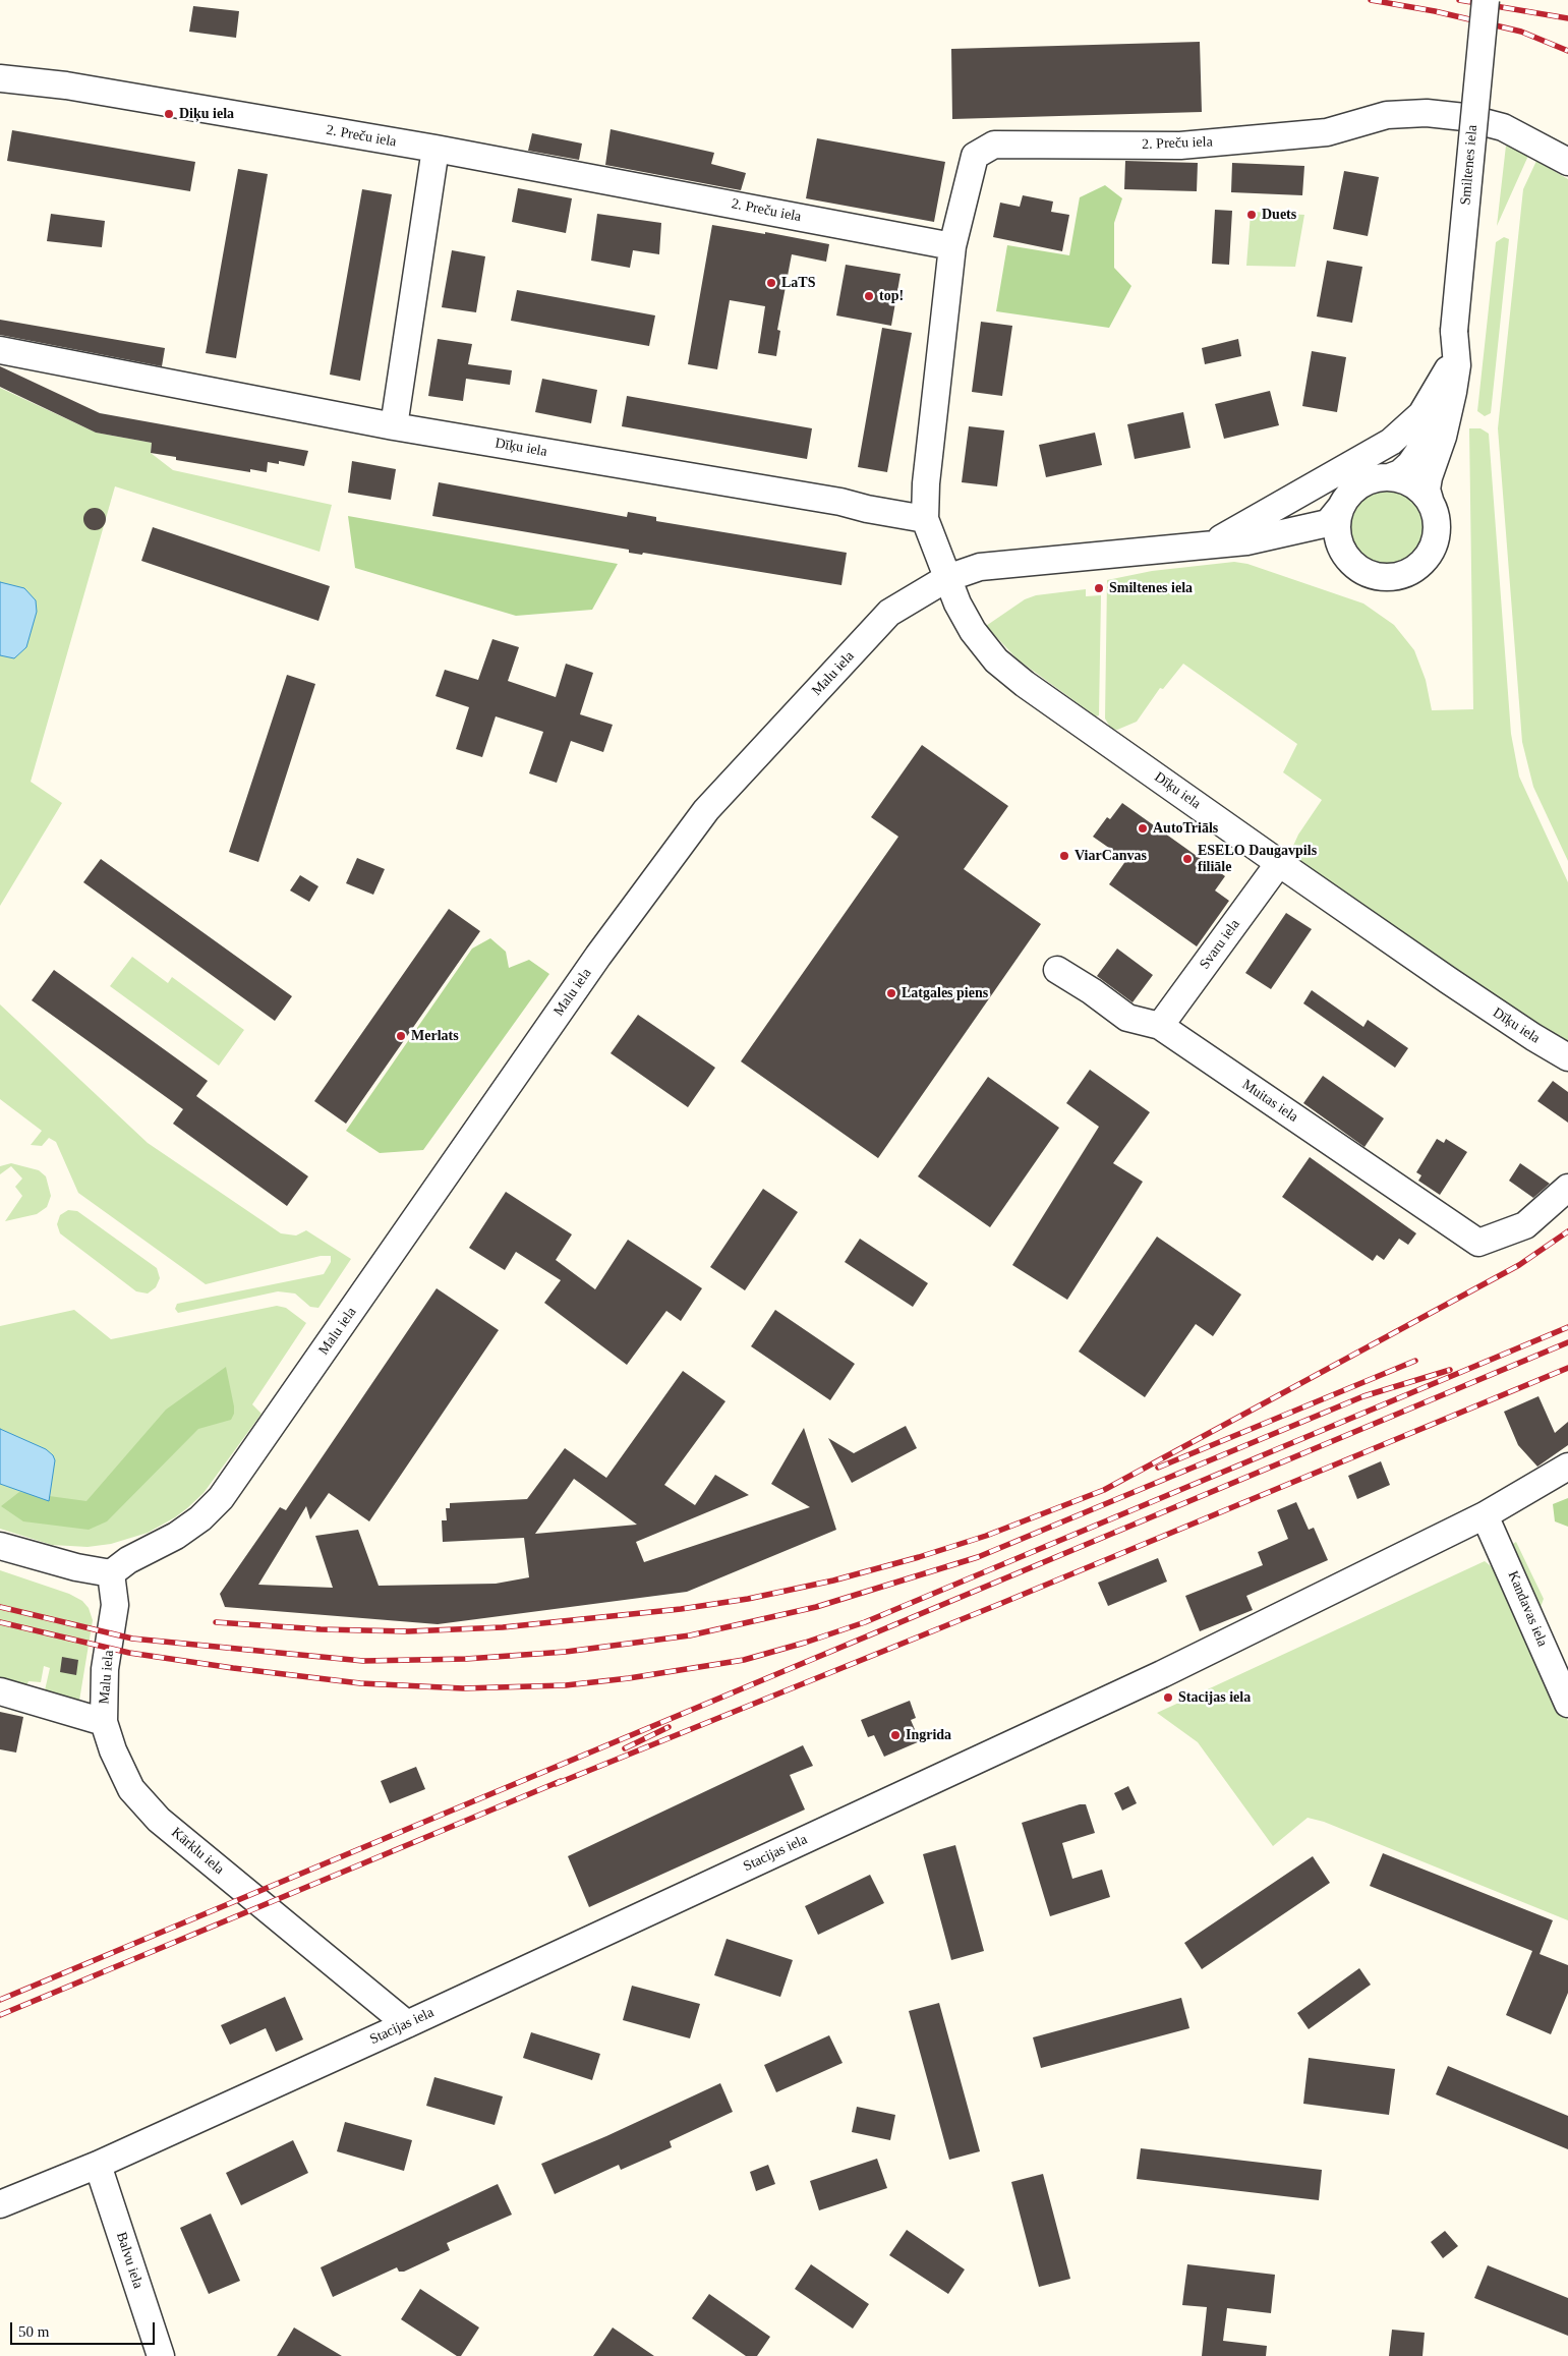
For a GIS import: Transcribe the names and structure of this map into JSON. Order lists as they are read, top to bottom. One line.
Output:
{"streets":{"street":["2. Preču iela","Smiltenes iela","Dīķu iela","Malu iela","Svaru iela","Muitas iela","Kandavas iela","Kārklu iela","Stacijas iela","Balvu iela"]},"crossings":[["Smiltenes iela","Dīķu iela"],["Smiltenes iela","Malu iela"],["Dīķu iela","Malu iela"],["Dīķu iela","Svaru iela"],["Malu iela","Kārklu iela"],["Svaru iela","Muitas iela"],["Kandavas iela","Stacijas iela"],["Kārklu iela","Stacijas iela"],["Stacijas iela","Balvu iela"]],"places":["Diķu iela","Duets","LaTS","top!","Smiltenes iela","AutoTriāls","ViarCanvas","ESELO Daugavpils filiāle","Latgales piens","Merlats","Stacijas iela","Ingrida"],"scale_bar":"50 m"}
